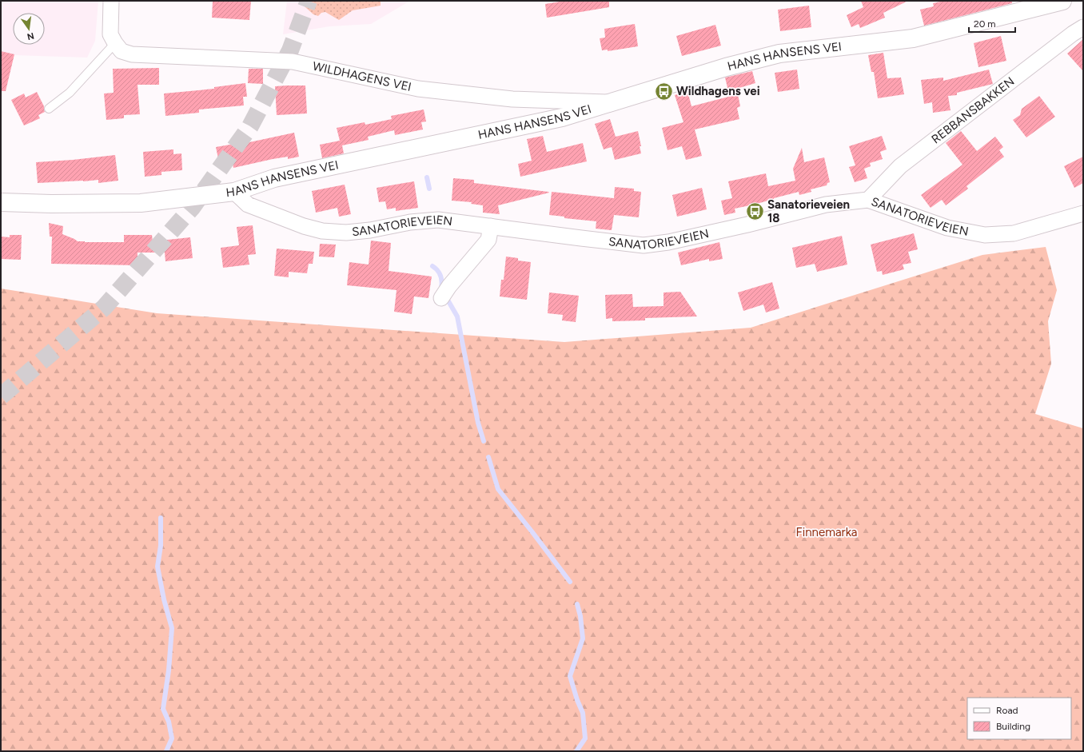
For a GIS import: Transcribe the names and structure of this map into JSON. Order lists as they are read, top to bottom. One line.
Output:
{"streets":{"main road":["HANS HANSENS VEI"],"street":["WILDHAGENS VEI","REBBANSBAKKEN","SANATORIEVEIEN"]},"crossings":[["HANS HANSENS VEI","WILDHAGENS VEI"],["HANS HANSENS VEI","SANATORIEVEIEN"],["REBBANSBAKKEN","SANATORIEVEIEN"]],"parks":["Finnemarka"],"places":{"bus stop":["Wildhagens vei","Sanatorieveien 18"]},"legend":["Road","Building"],"scale_bar":"20 m","north":"bottom"}
